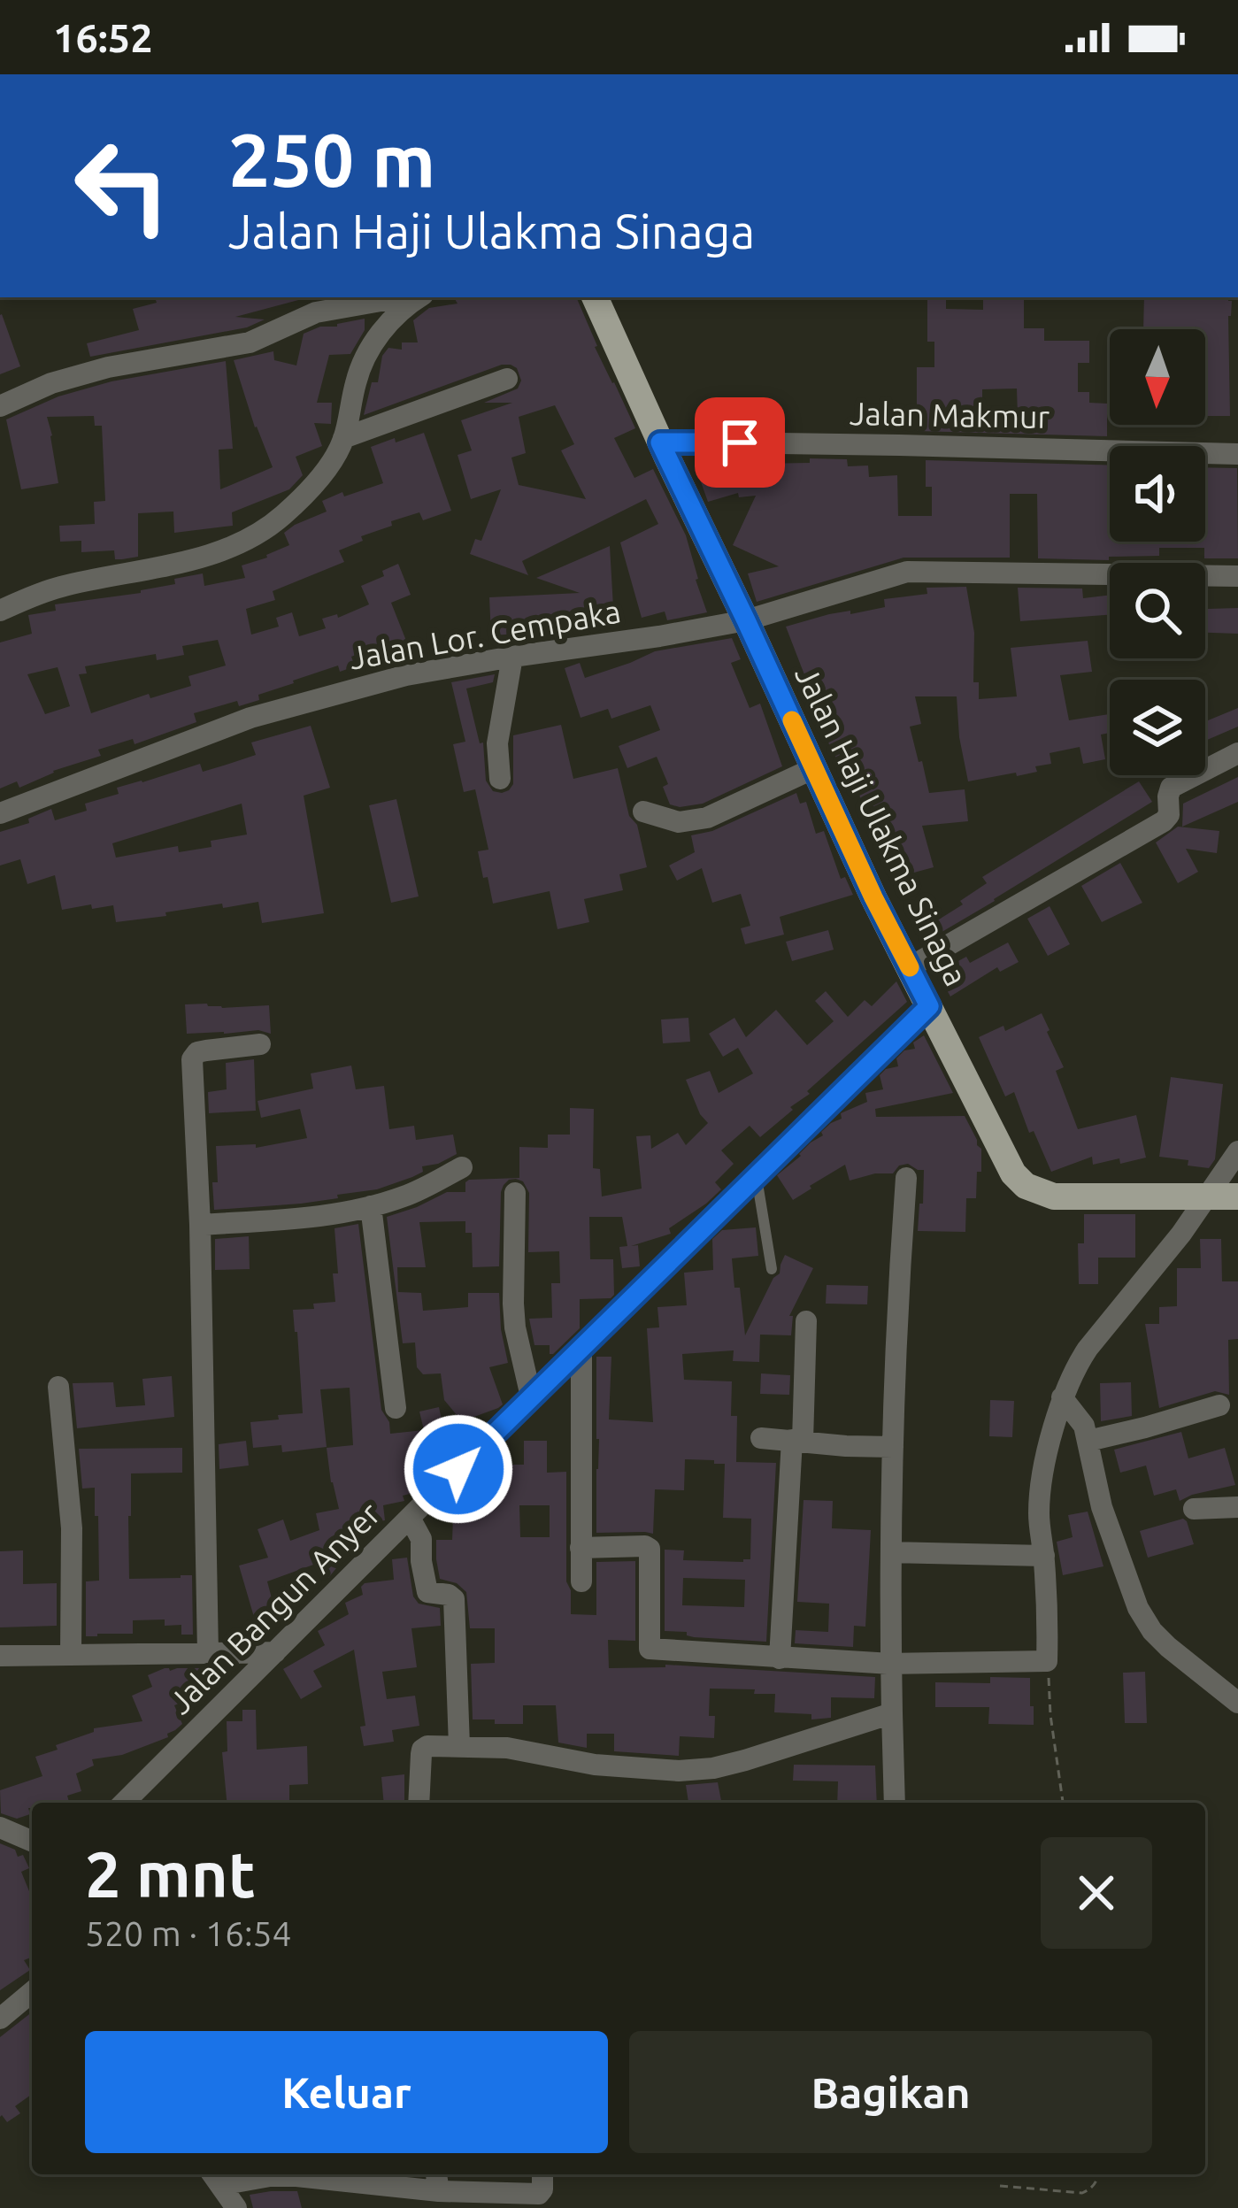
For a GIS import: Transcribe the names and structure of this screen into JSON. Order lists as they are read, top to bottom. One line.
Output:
{"streets":{"main road":["Jalan Haji Ulakma Sinaga"],"street":["Jalan Makmur","Jalan Lor. Cempaka","Jalan Bangun Anyer"]},"crossings":[["Jalan Makmur","Jalan Haji Ulakma Sinaga"],["Jalan Lor. Cempaka","Jalan Haji Ulakma Sinaga"],["Jalan Haji Ulakma Sinaga","Jalan Bangun Anyer"]],"north":"bottom","page":{"status":"16:52","turn":["250 m","Jalan Haji Ulakma Sinaga"],"heading":["2 mnt","520 m · 16:54"],"buttons":["Keluar","Bagikan"]}}
